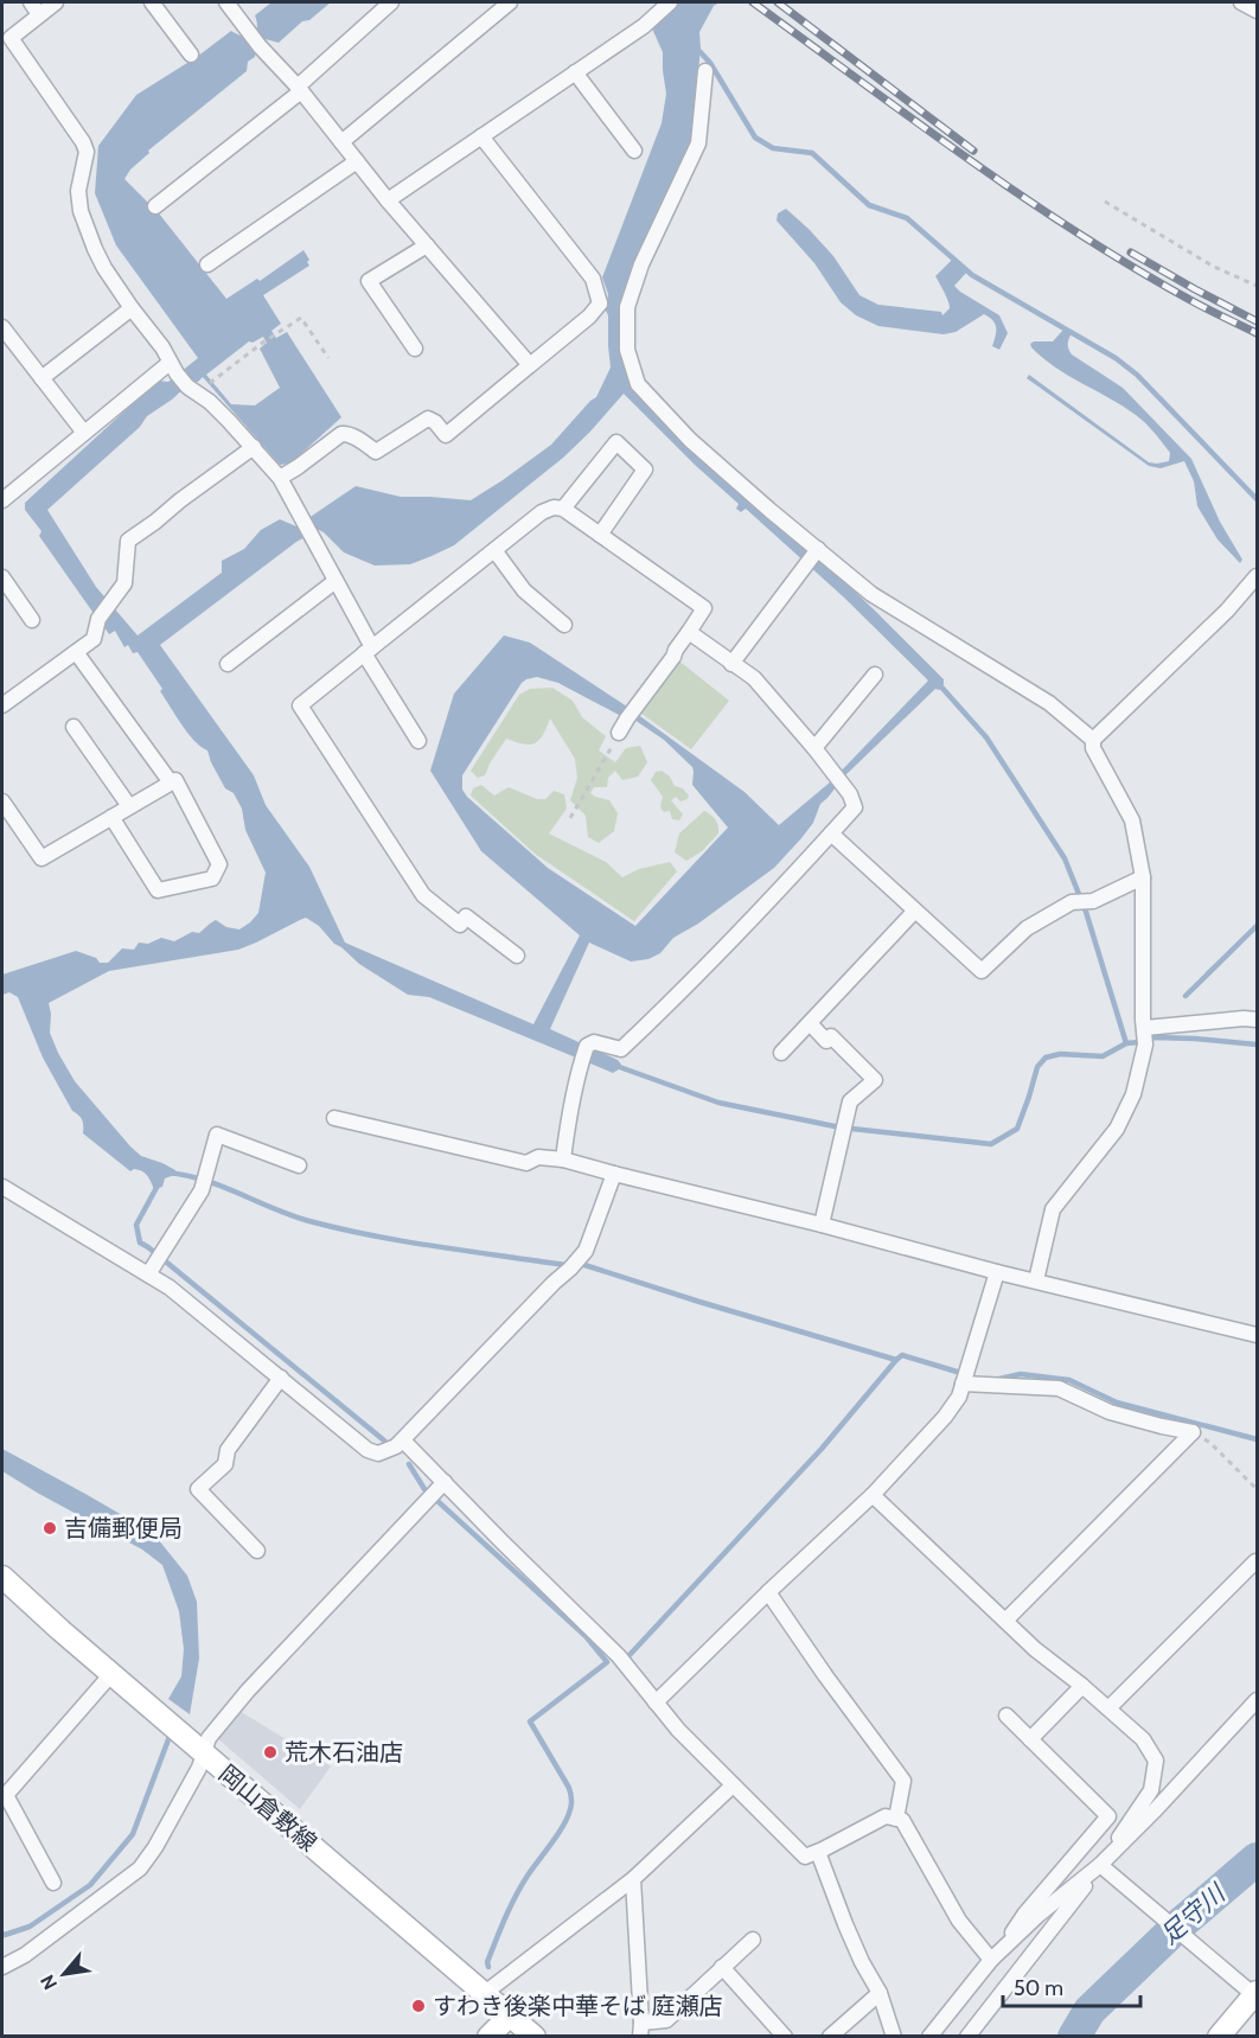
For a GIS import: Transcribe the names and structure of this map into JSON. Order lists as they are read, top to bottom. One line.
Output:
{"streets":{"main road":["岡山倉敷線"]},"water":["足守川"],"places":["吉備郵便局","荒木石油店","すわき後楽中華そば 庭瀬店"],"scale_bar":"50 m","north":"bottom left"}
